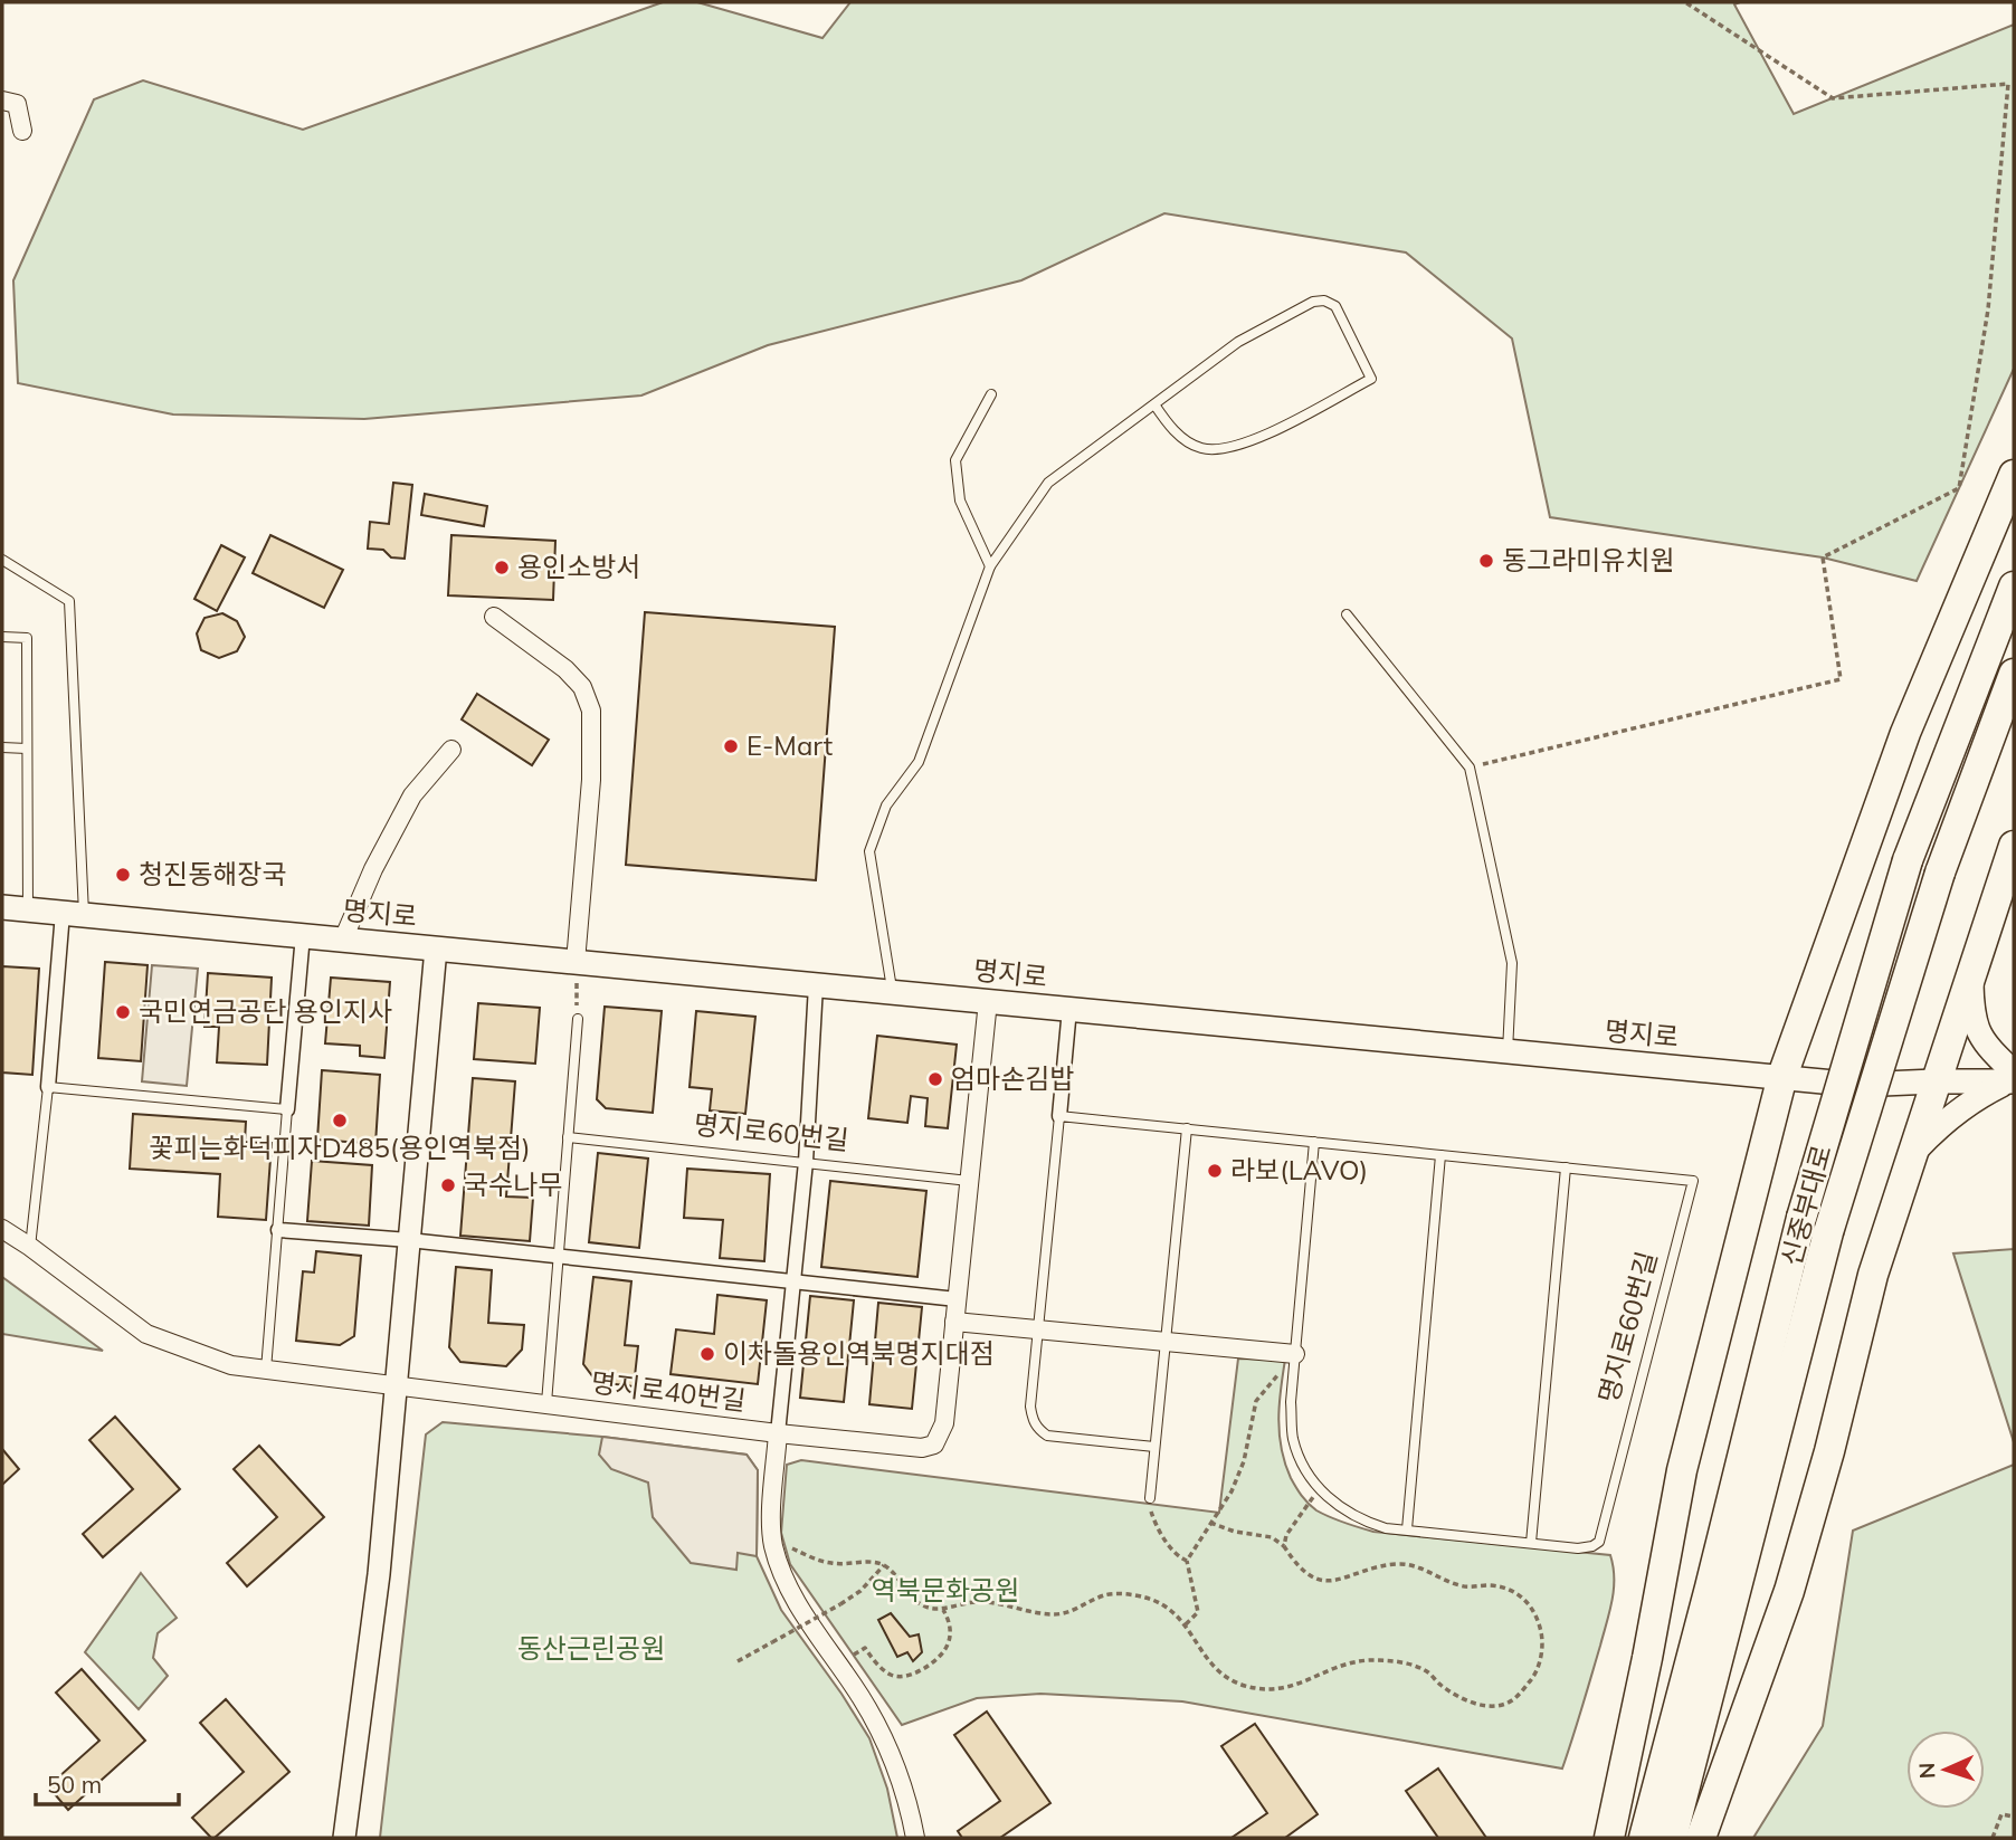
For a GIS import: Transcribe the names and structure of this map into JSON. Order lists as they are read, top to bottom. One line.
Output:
{"streets":{"highway":["신중부대로"],"main road":["명지로"],"street":["명지로40번길"],"lane":["명지로60번길"]},"parks":["역북문화공원","동산근린공원"],"places":["동그라미유치원","용인소방서","E-Mart","청진동해장국","국민연금공단 용인지사","엄마손김밥","꽃피는화덕피자D485(용인역북점)","라보(LAVO)","국수나무","이차돌용인역북명지대점"],"scale_bar":"50 m","north":"left"}
